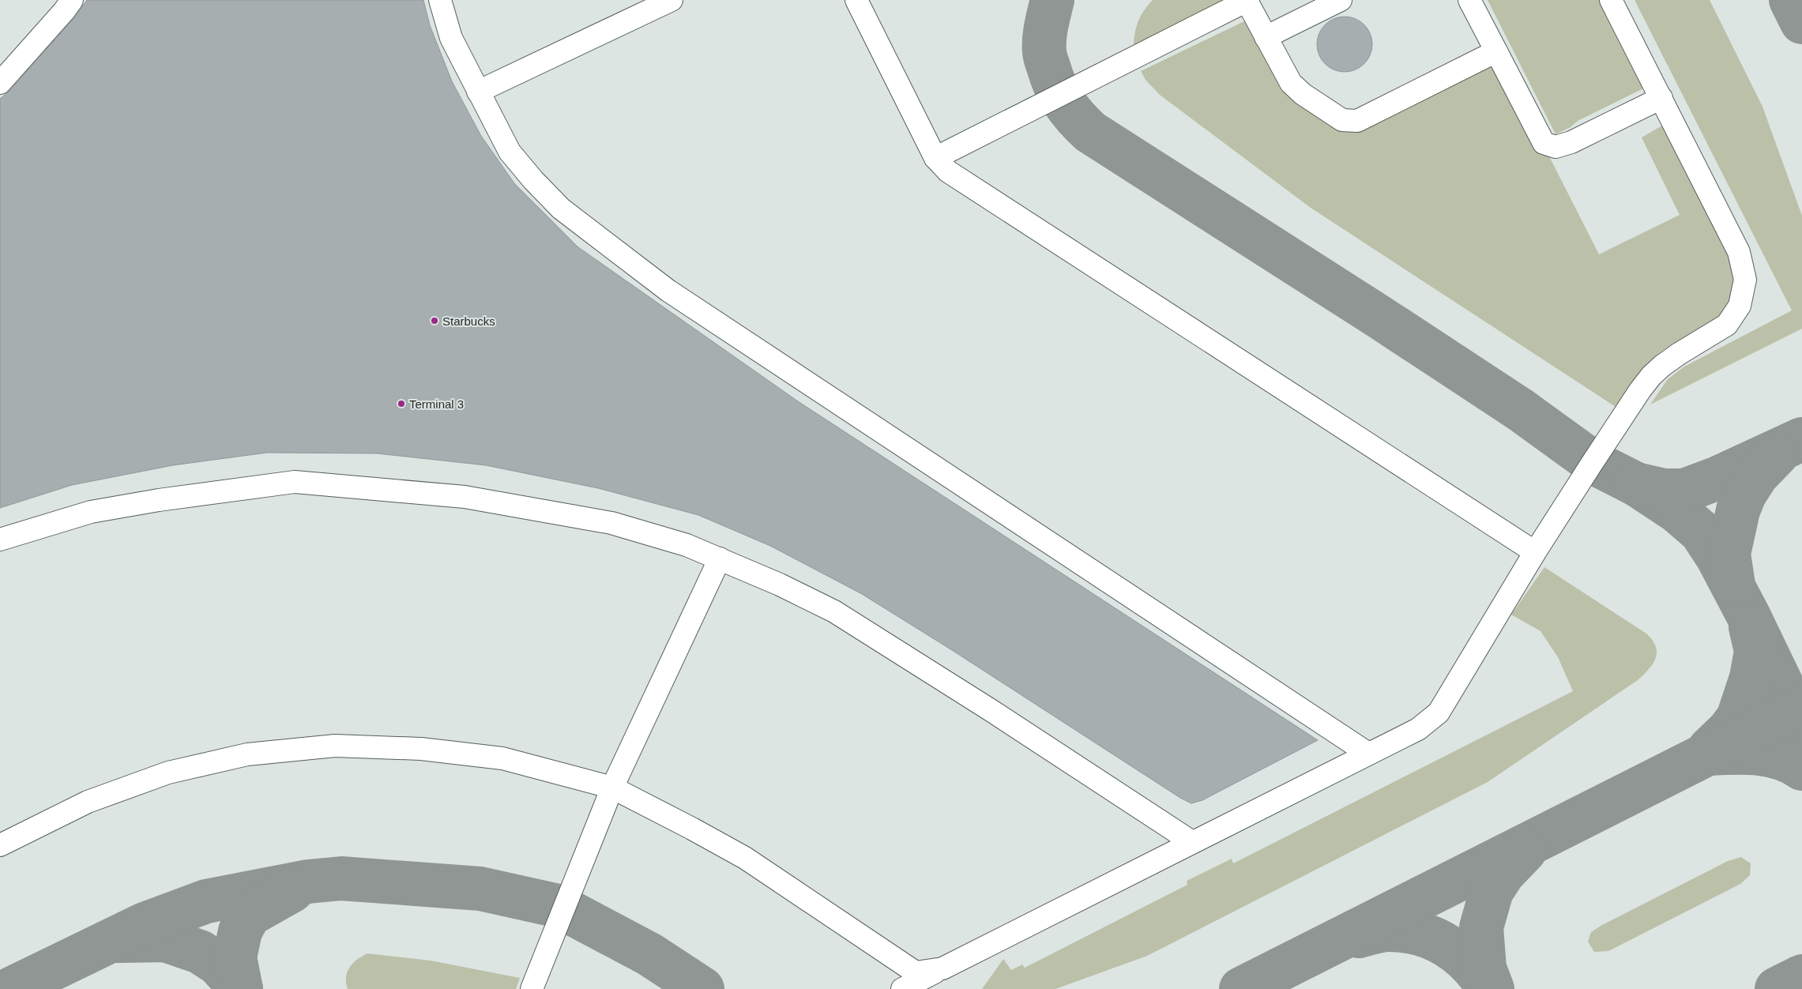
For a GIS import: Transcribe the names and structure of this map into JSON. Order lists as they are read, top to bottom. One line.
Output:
{"places":["Starbucks","Terminal 3"]}
